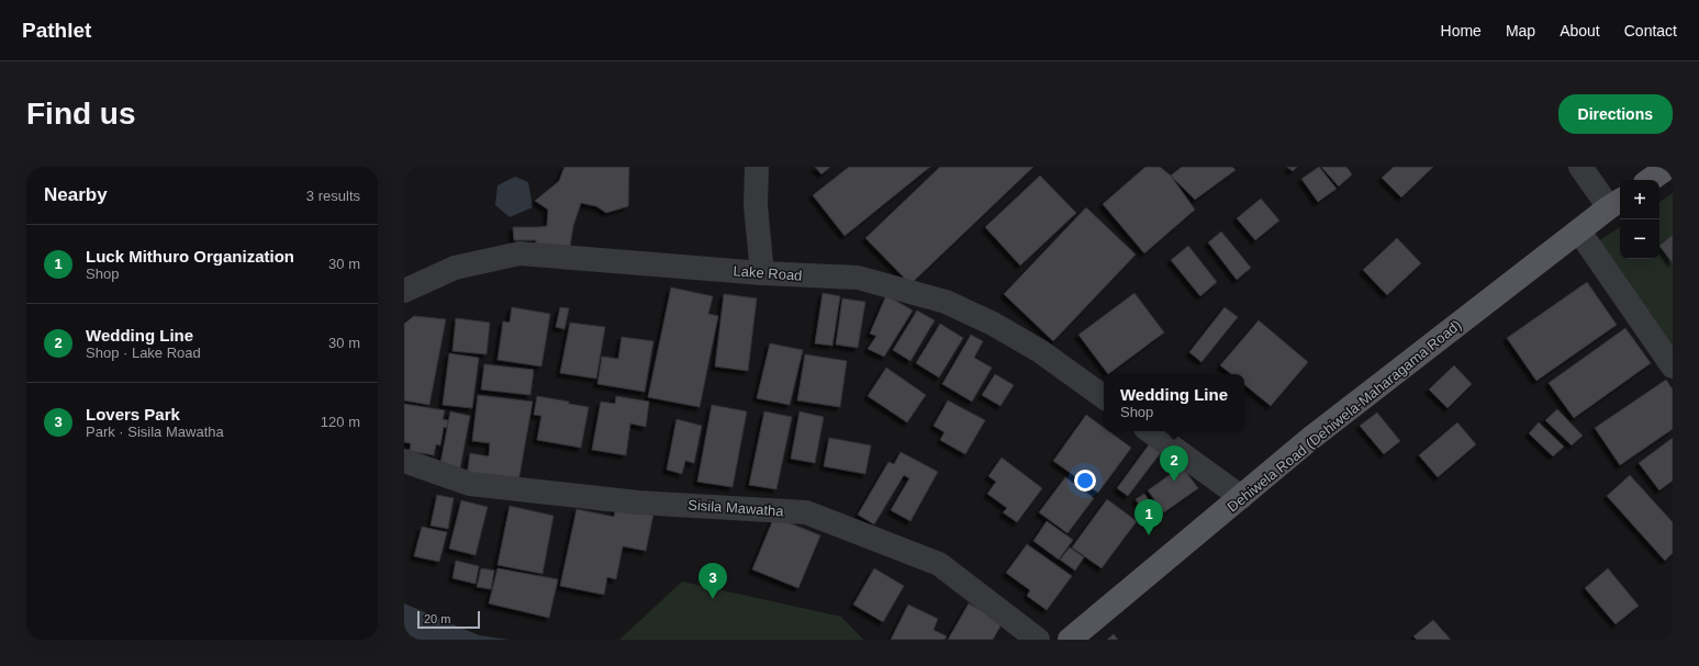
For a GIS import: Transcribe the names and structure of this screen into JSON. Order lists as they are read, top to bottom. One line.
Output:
{"streets":{"main road":["Dehiwela Road (Dehiwela-Maharagama Road)"],"street":["Lake Road","Sisila Mawatha"]},"scale_bar":"20 m","page":{"header":"Pathlet","nav":["Home","Map","About","Contact"],"buttons":"Directions","title":"Find us","heading":["Nearby","3 results"],"map_buttons":["+","−"],"list":[{"mark":"1","name":"Luck Mithuro Organization","note":"Shop","value":"30 m"},{"mark":"2","name":"Wedding Line","note":"Shop · Lake Road","value":"30 m"},{"mark":"3","name":"Lovers Park","note":"Park · Sisila Mawatha","value":"120 m"}],"popup":["Wedding Line","Shop"],"pins":["2","1","3"],"scale":"20 m"}}
